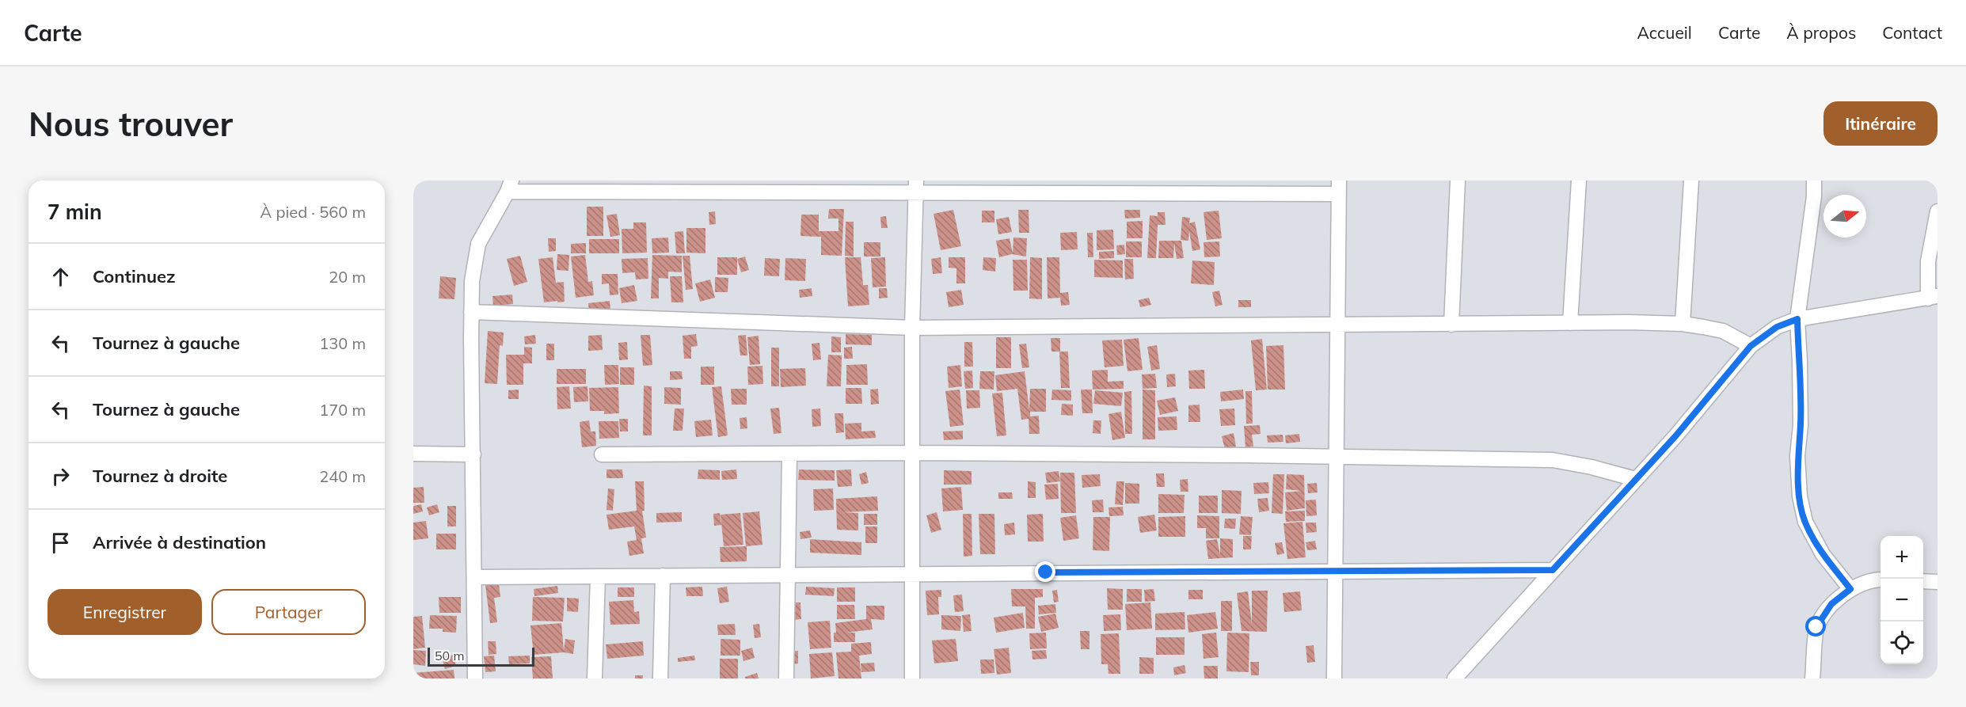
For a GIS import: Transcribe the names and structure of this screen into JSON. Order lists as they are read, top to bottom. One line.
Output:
{"scale_bar":"50 m","north":"right","page":{"header":"Carte","nav":["Accueil","Carte","À propos","Contact"],"buttons":["Itinéraire",["Enregistrer","Partager"]],"title":"Nous trouver","heading":["7 min","À pied · 560 m"],"list":[["Continuez","20 m"],["Tournez à gauche","130 m"],["Tournez à gauche","170 m"],["Tournez à droite","240 m"],"Arrivée à destination"],"map_buttons":["+","−"],"scale":"50 m"}}
